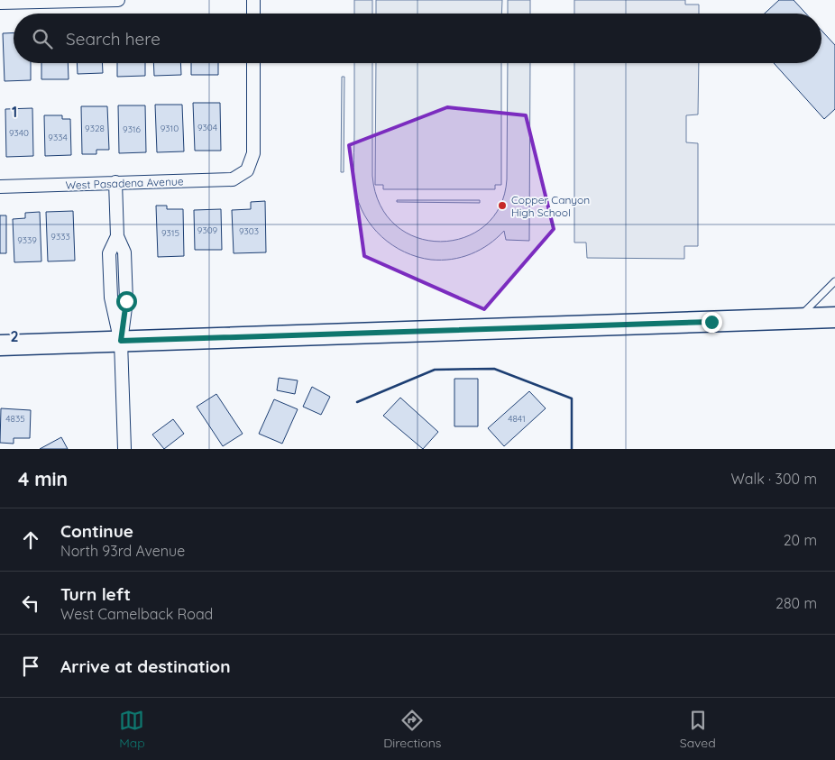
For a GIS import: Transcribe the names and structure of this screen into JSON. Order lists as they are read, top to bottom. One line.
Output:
{"streets":{"street":["West Pasadena Avenue"]},"places":["Copper Canyon High School"],"house_numbers":["9304","9328","9310","9316","9340","9334","9309","9303","9315","9333","9339","4835","4841"],"page":{"search":"Search here","heading":["4 min","Walk · 300 m"],"list":[["Continue","North 93rd Avenue","20 m"],["Turn left","West Camelback Road","280 m"],"Arrive at destination"],"nav":["Map","Directions","Saved"]},"grid":{"rows":["1","2"]}}
